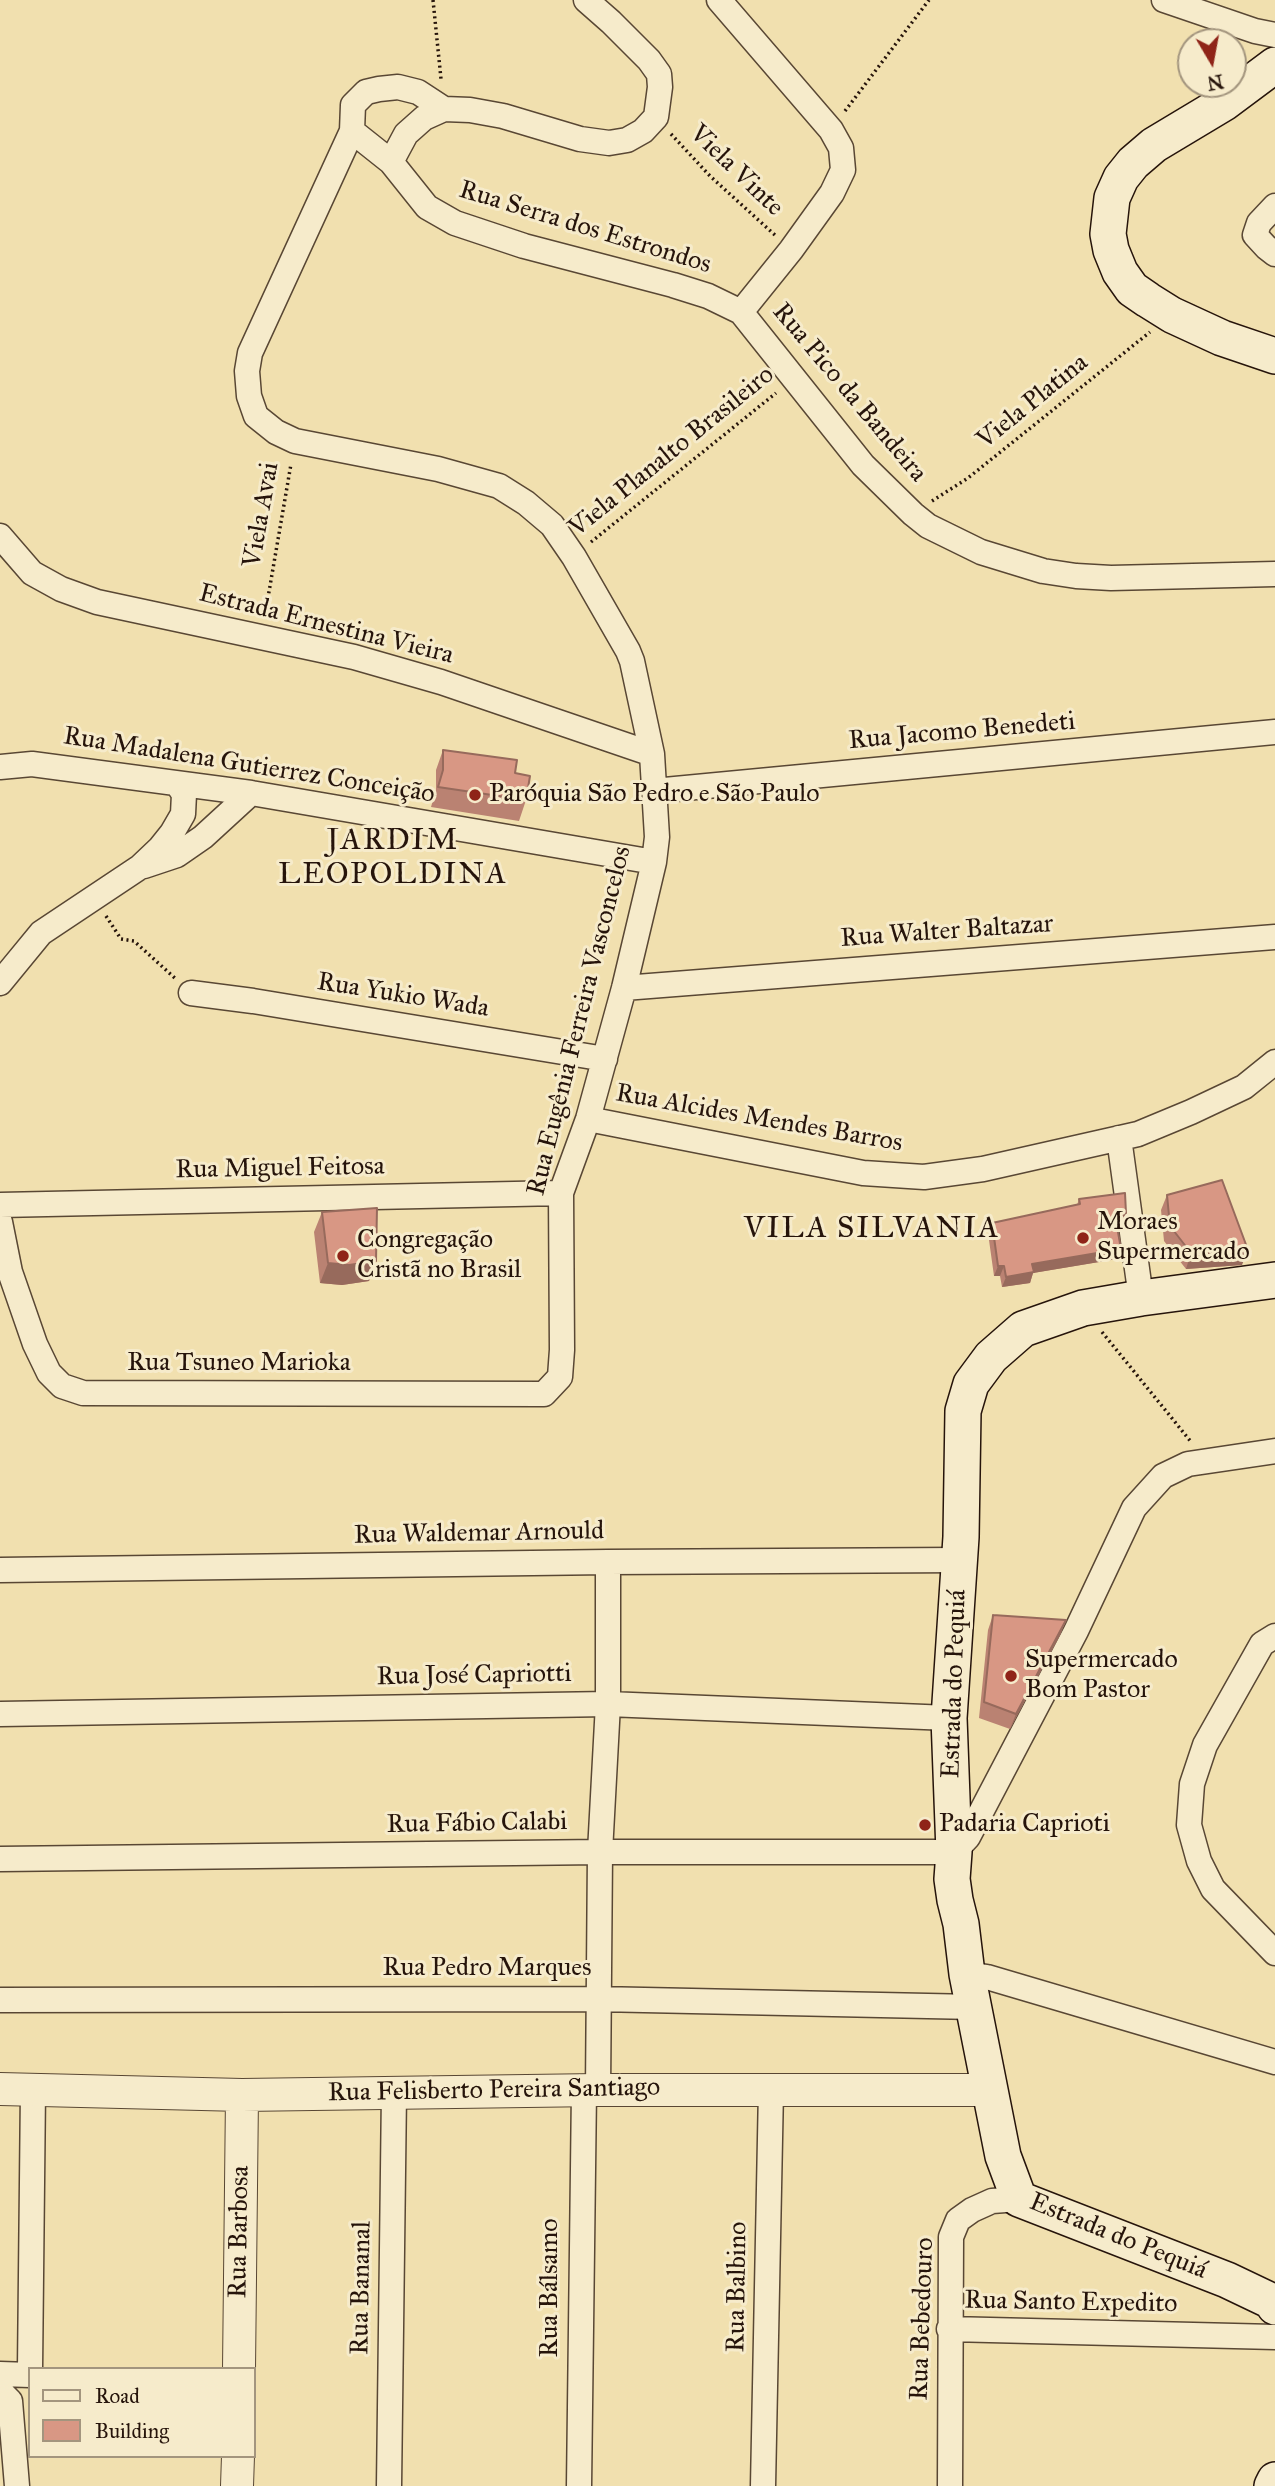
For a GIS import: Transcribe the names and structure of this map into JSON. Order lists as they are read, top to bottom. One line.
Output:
{"streets":{"main road":["Estrada do Pequiá"],"street":["Rua Serra dos Estrondos","Rua Pico da Bandeira","Estrada Ernestina Vieira","Rua Jacomo Benedeti","Rua Madalena Gutierrez Conceição","Rua Walter Baltazar","Rua Yukio Wada","Rua Eugênia Ferreira Vasconcelos","Rua Alcides Mendes Barros","Rua Miguel Feitosa","Rua Tsuneo Marioka","Rua Waldemar Arnould","Rua José Capriotti","Rua Fábio Calabi","Rua Pedro Marques","Rua Felisberto Pereira Santiago","Rua Barbosa","Rua Balbino","Rua Bananal","Rua Bálsamo","Rua Santo Expedito","Rua Bebedouro"],"path":["Viela Vinte","Viela Platina","Viela Planalto Brasileiro","Viela Avai"]},"crossings":[["Rua Serra dos Estrondos","Rua Pico da Bandeira"],["Rua Serra dos Estrondos","Rua Eugênia Ferreira Vasconcelos"],["Rua Pico da Bandeira","Viela Platina"],["Rua Pico da Bandeira","Viela Planalto Brasileiro"],["Viela Planalto Brasileiro","Rua Eugênia Ferreira Vasconcelos"],["Viela Avai","Estrada Ernestina Vieira"],["Viela Avai","Rua Eugênia Ferreira Vasconcelos"],["Estrada Ernestina Vieira","Rua Eugênia Ferreira Vasconcelos"],["Rua Jacomo Benedeti","Rua Eugênia Ferreira Vasconcelos"],["Rua Madalena Gutierrez Conceição","Rua Eugênia Ferreira Vasconcelos"],["Rua Walter Baltazar","Rua Eugênia Ferreira Vasconcelos"],["Rua Yukio Wada","Rua Eugênia Ferreira Vasconcelos"],["Rua Eugênia Ferreira Vasconcelos","Rua Alcides Mendes Barros"],["Rua Eugênia Ferreira Vasconcelos","Rua Miguel Feitosa"],["Rua Eugênia Ferreira Vasconcelos","Rua Tsuneo Marioka"],["Rua Waldemar Arnould","Estrada do Pequiá"],["Rua Waldemar Arnould","Rua Bálsamo"],["Rua José Capriotti","Estrada do Pequiá"],["Rua José Capriotti","Rua Bálsamo"],["Estrada do Pequiá","Rua Fábio Calabi"],["Estrada do Pequiá","Rua Pedro Marques"],["Estrada do Pequiá","Rua Felisberto Pereira Santiago"],["Estrada do Pequiá","Rua Bebedouro"],["Rua Fábio Calabi","Rua Bálsamo"],["Rua Pedro Marques","Rua Bálsamo"],["Rua Felisberto Pereira Santiago","Rua Barbosa"],["Rua Felisberto Pereira Santiago","Rua Balbino"],["Rua Felisberto Pereira Santiago","Rua Bananal"],["Rua Felisberto Pereira Santiago","Rua Bálsamo"],["Rua Santo Expedito","Rua Bebedouro"]],"districts":["JARDIM LEOPOLDINA","VILA SILVANIA"],"places":["Paróquia São Pedro e São Paulo","Moraes Supermercado","Congregação Cristã no Brasil","Supermercado Bom Pastor","Padaria Caprioti"],"legend":["Road","Building"],"north":"bottom"}
